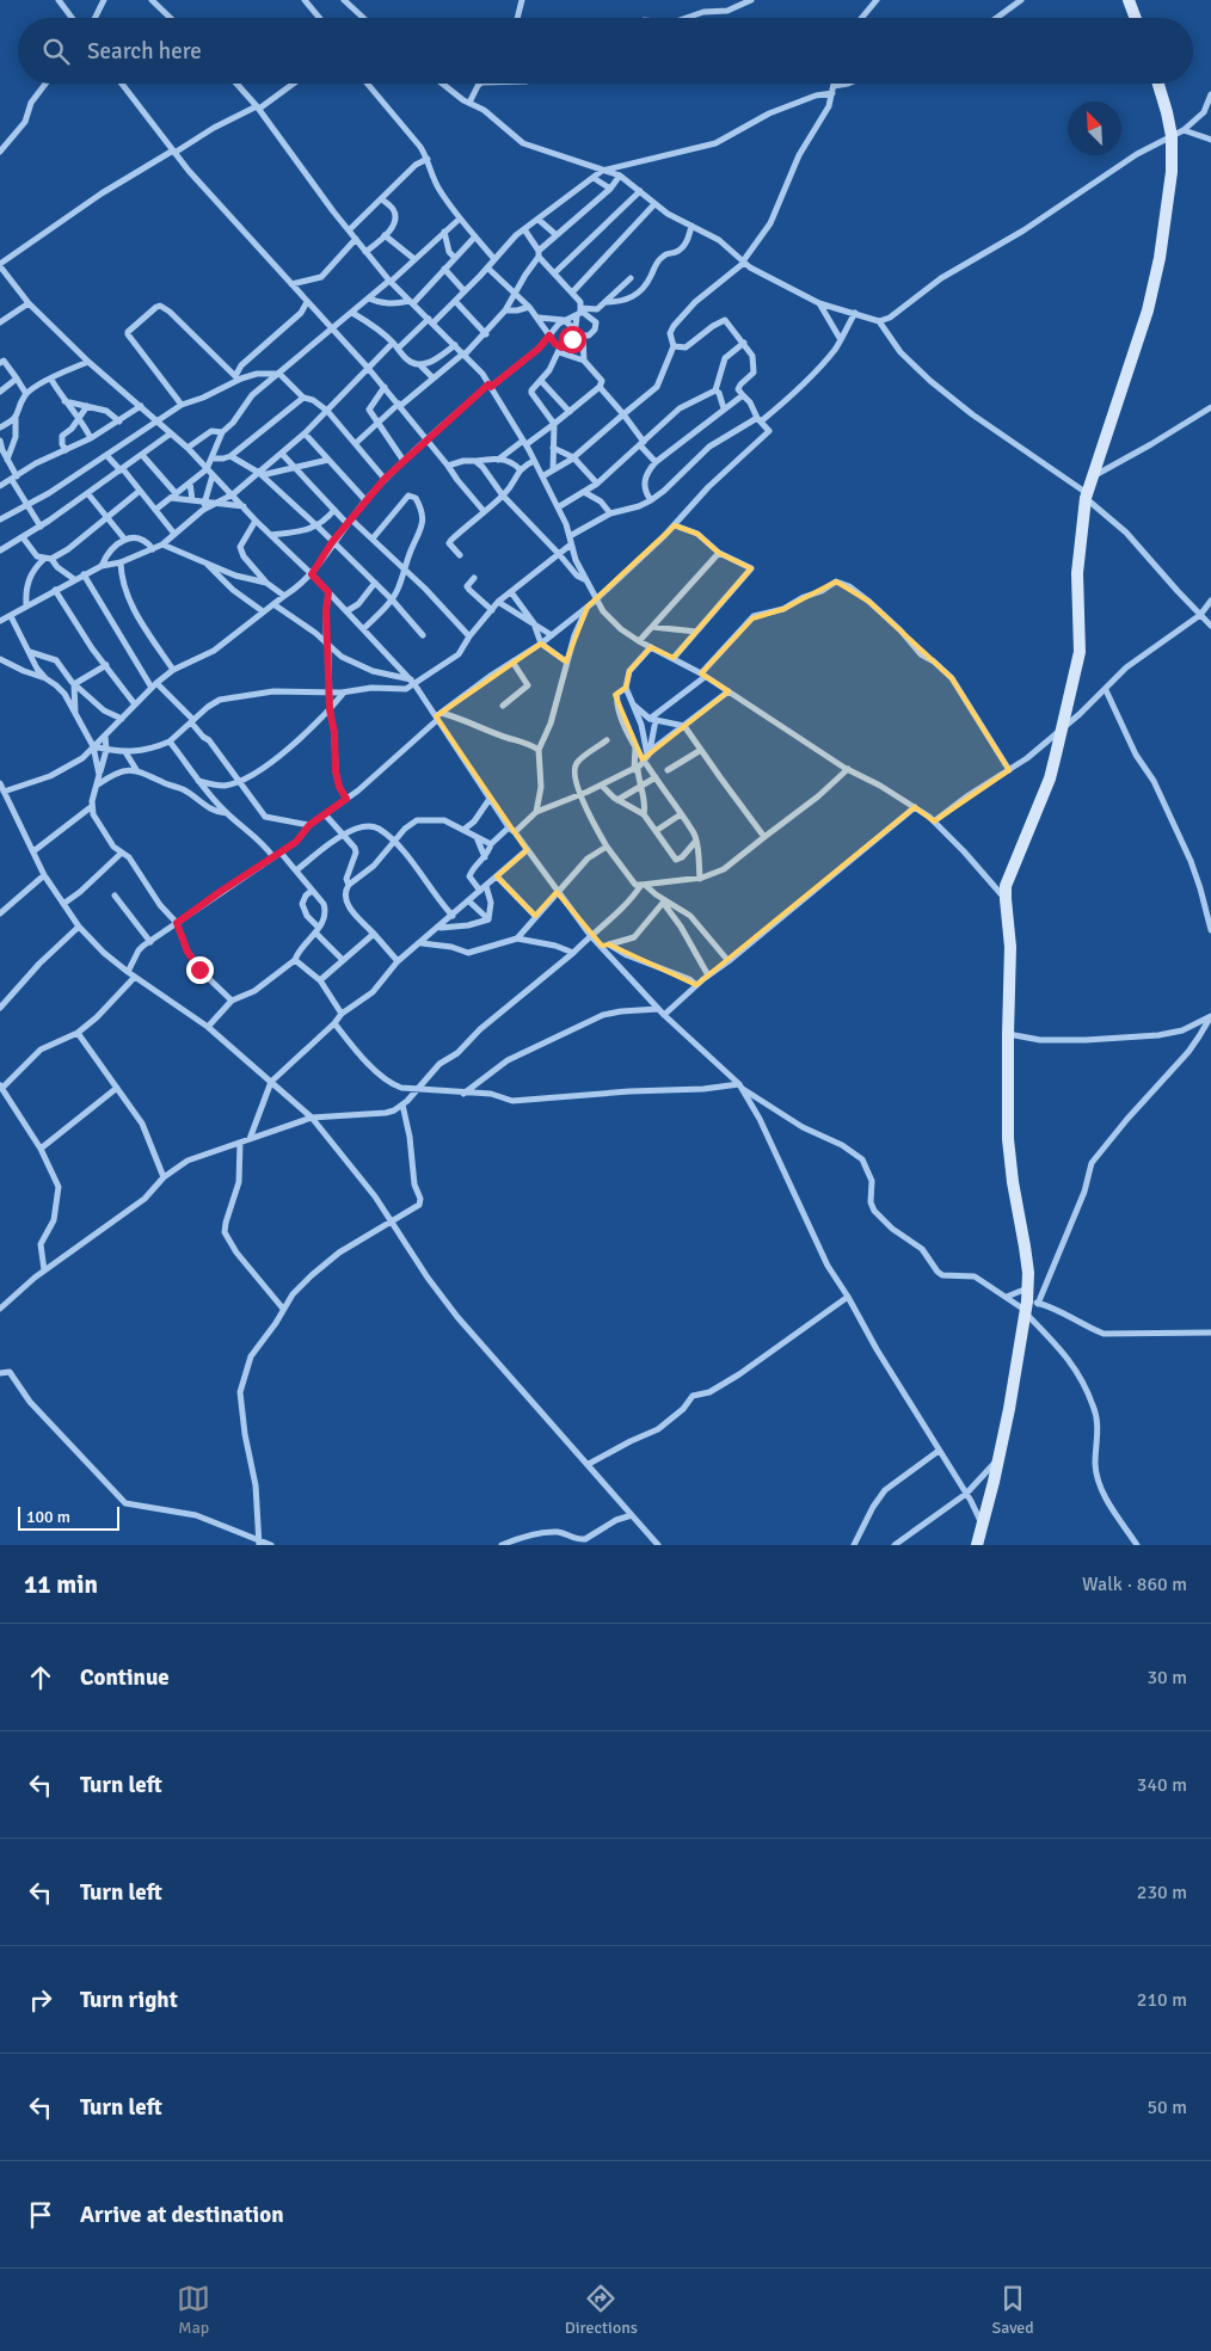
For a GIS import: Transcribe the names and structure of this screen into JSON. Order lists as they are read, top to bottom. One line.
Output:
{"scale_bar":"100 m","north":"top left","page":{"search":"Search here","scale":"100 m","heading":["11 min","Walk · 860 m"],"list":[["Continue","30 m"],["Turn left","340 m"],["Turn left","230 m"],["Turn right","210 m"],["Turn left","50 m"],"Arrive at destination"],"nav":["Map","Directions","Saved"]}}
